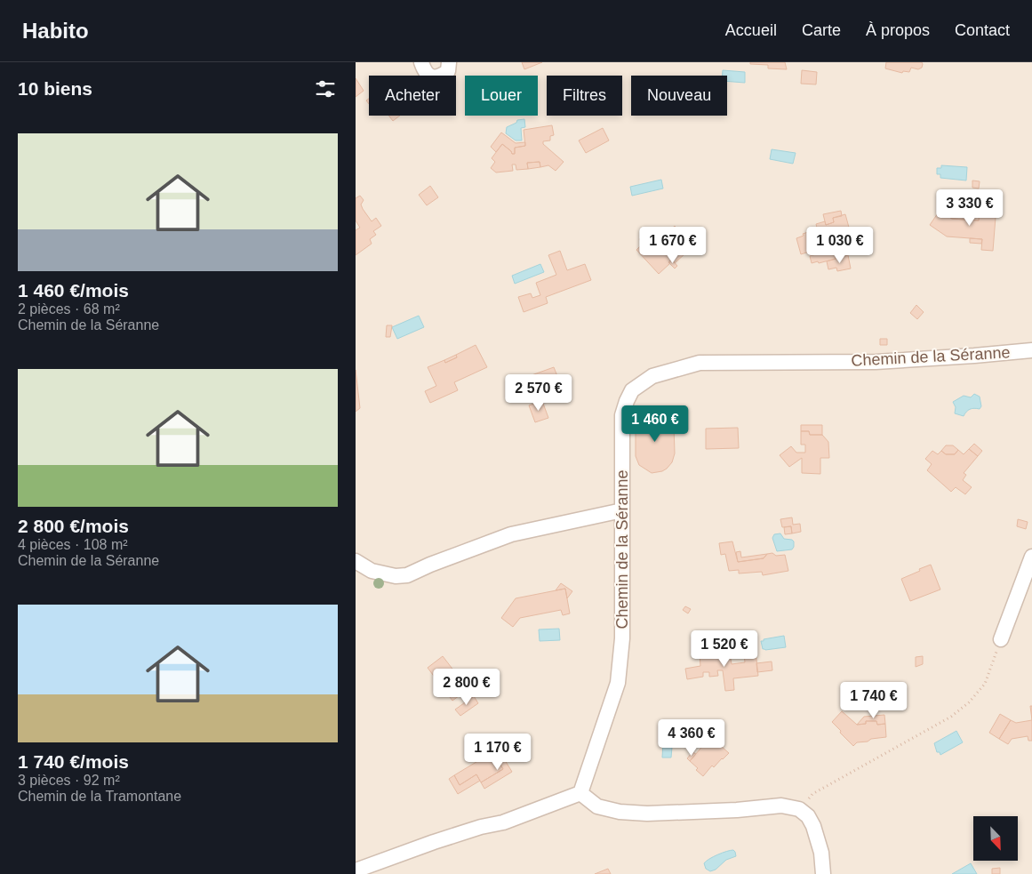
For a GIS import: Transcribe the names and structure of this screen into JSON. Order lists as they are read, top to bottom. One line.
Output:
{"streets":{"street":["Chemin de la Séranne"]},"north":"bottom right","page":{"header":"Habito","nav":["Accueil","Carte","À propos","Contact"],"heading":"10 biens","chip":["Acheter","Louer","Filtres","Nouveau"],"list":[{"name":"1 460 €/mois","note":"2 pièces · 68 m² · Chemin de la Séranne"},{"name":"2 800 €/mois","note":"4 pièces · 108 m² · Chemin de la Séranne"},{"name":"1 740 €/mois","note":"3 pièces · 92 m² · Chemin de la Tramontane"}],"price":["3 330 €","1 670 €","1 030 €","2 570 €","1 460 €","1 520 €","2 800 €","1 740 €","4 360 €","1 170 €"]}}
